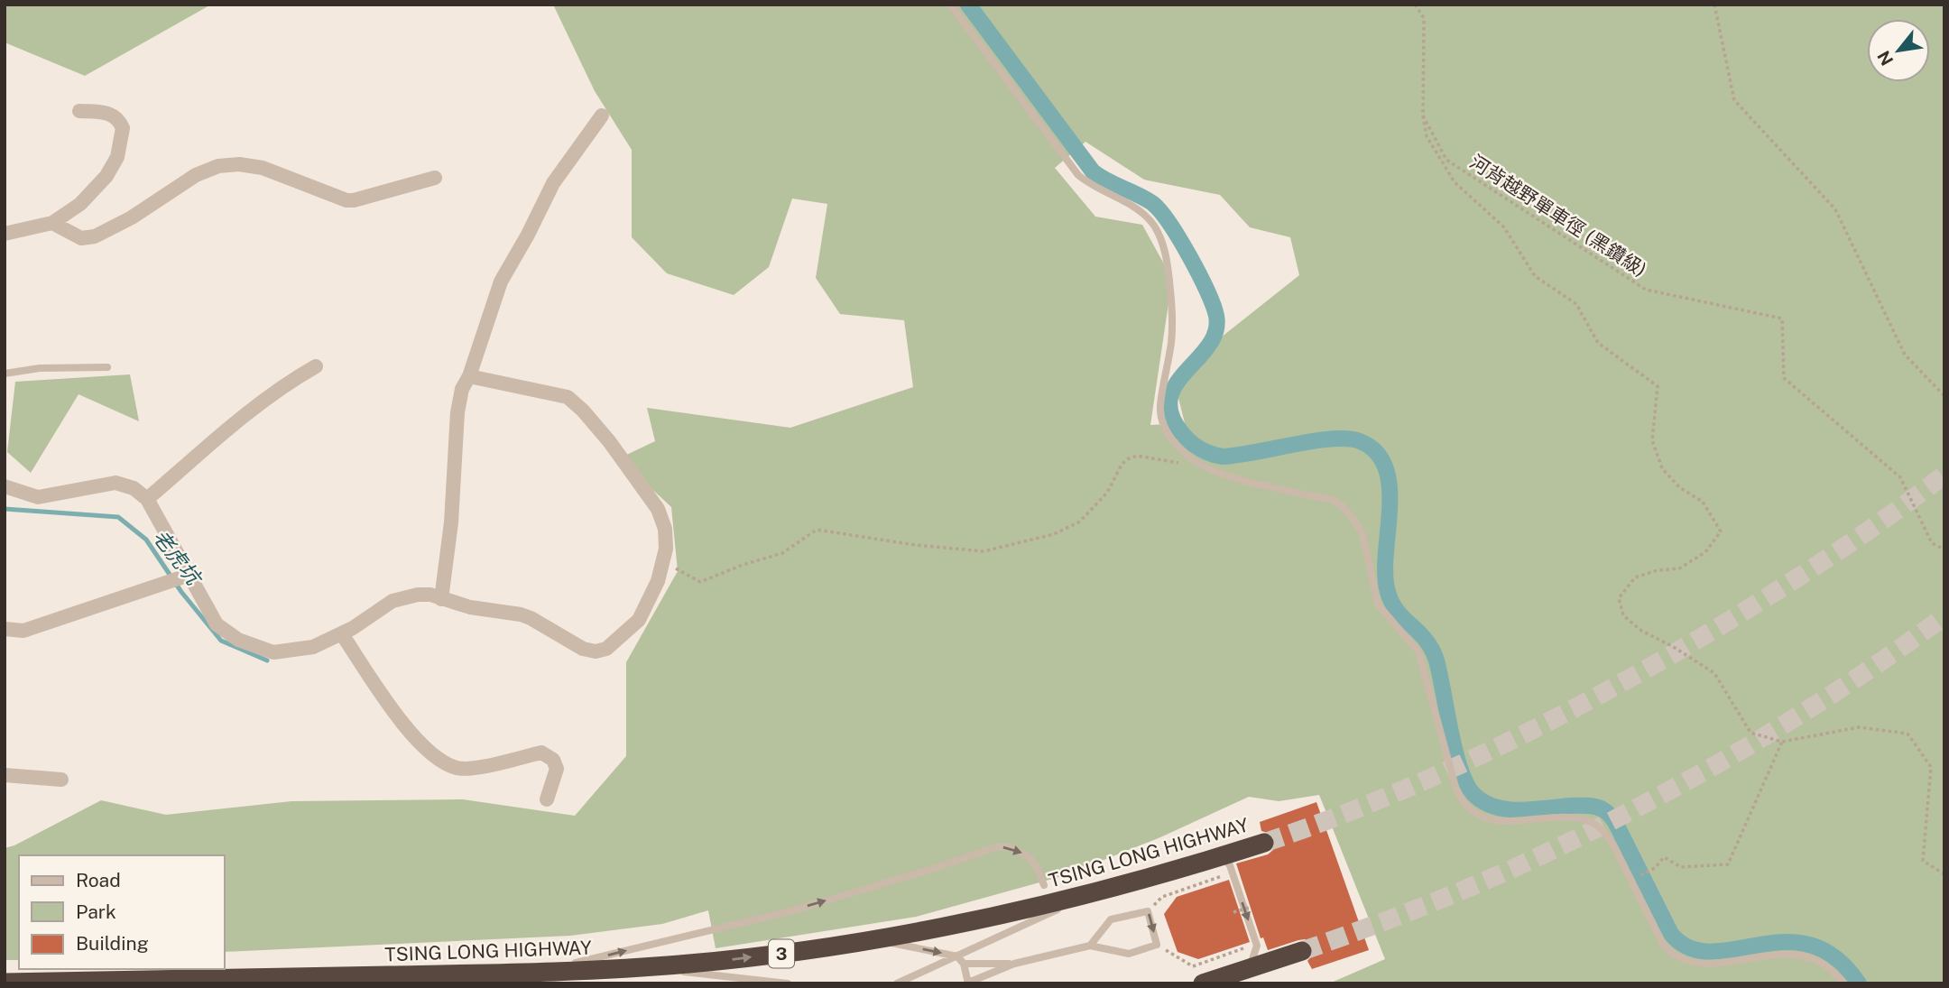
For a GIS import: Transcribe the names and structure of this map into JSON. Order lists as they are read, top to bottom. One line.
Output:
{"streets":{"highway":["TSING LONG HIGHWAY","3"],"path":["河背越野單車徑 (黑鑽級)"]},"water":["老虎坑"],"legend":["Road","Park","Building"],"north":"bottom left"}
